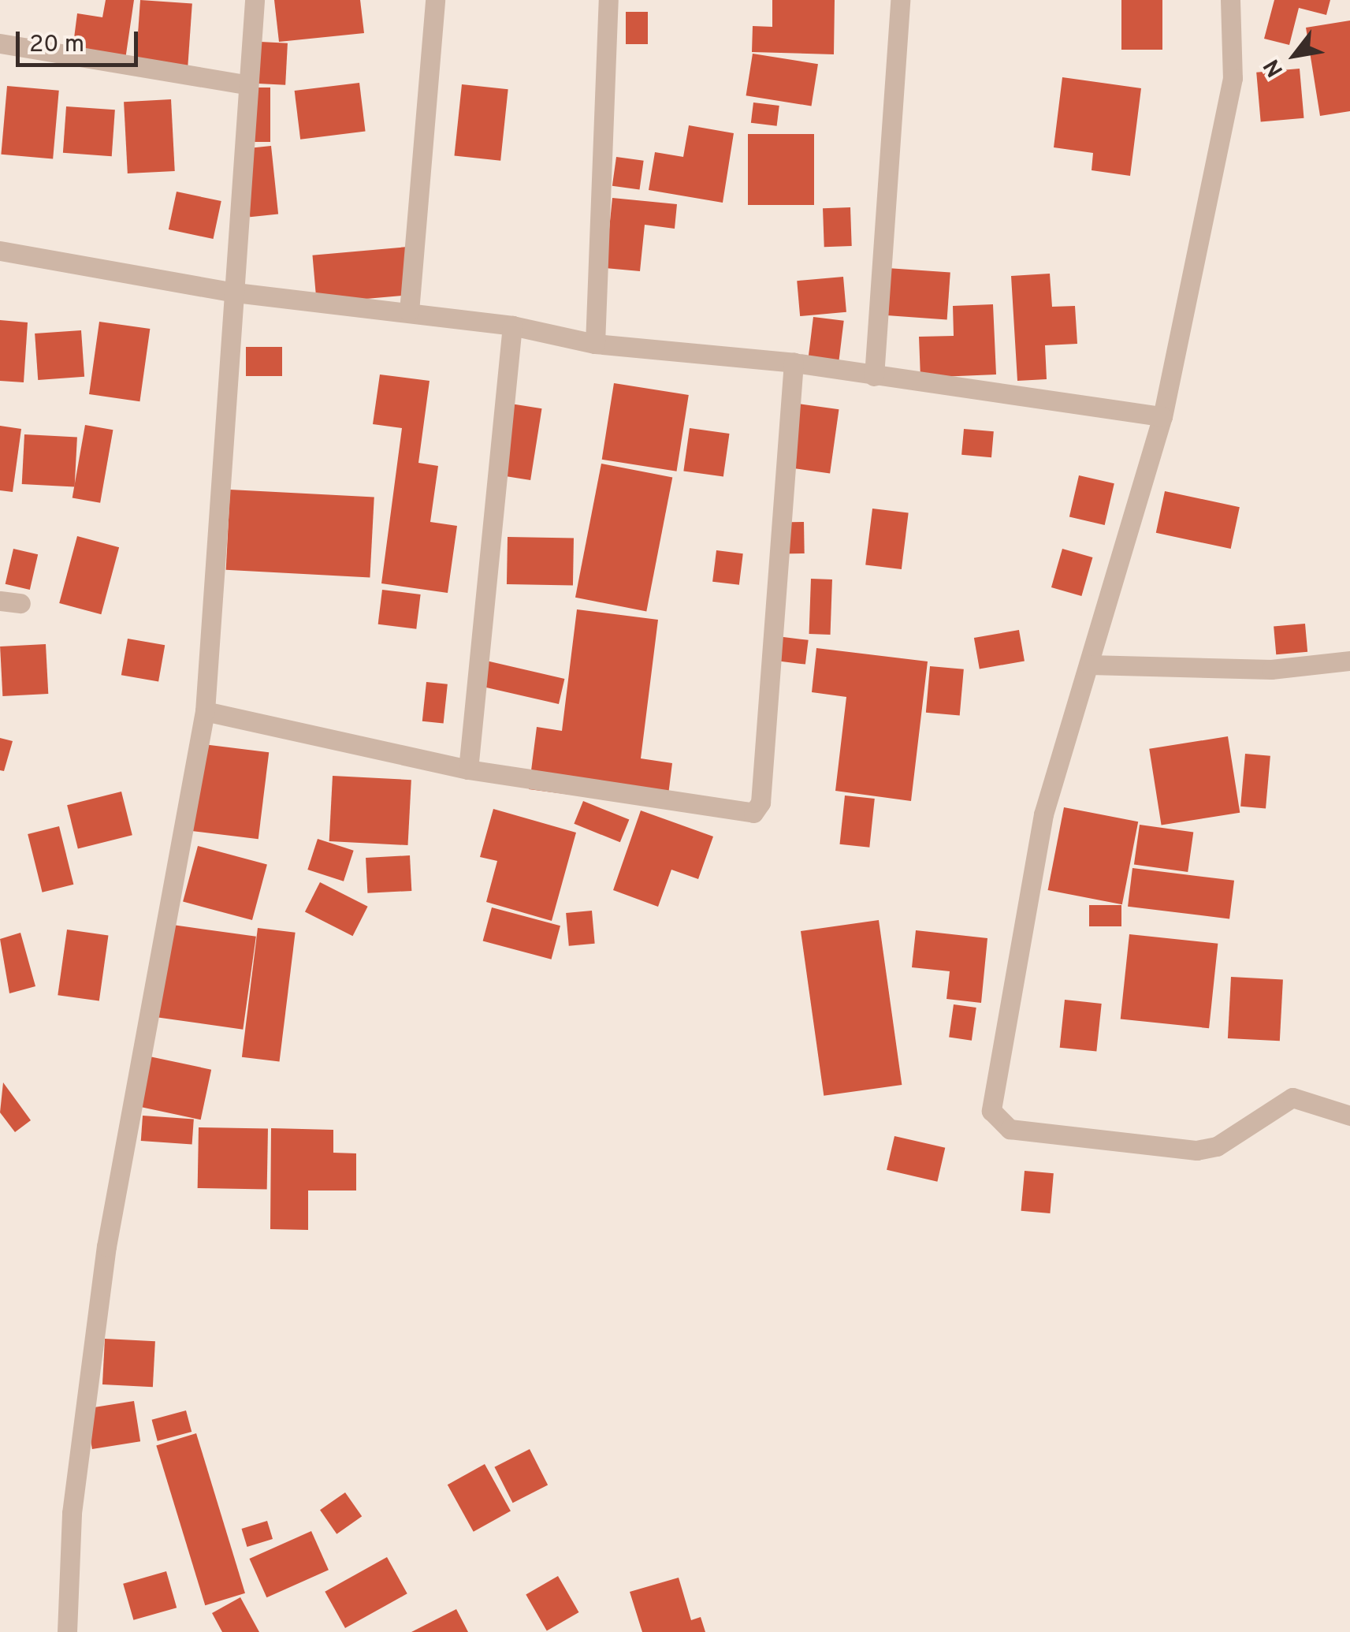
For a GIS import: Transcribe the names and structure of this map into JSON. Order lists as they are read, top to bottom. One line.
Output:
{"scale_bar":"20 m","north":"bottom left"}
